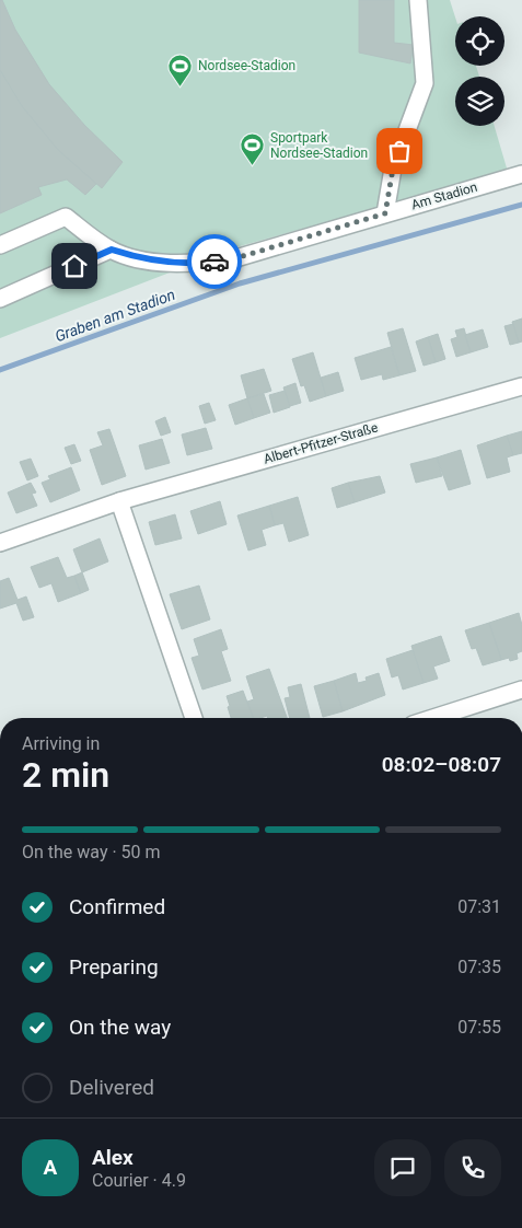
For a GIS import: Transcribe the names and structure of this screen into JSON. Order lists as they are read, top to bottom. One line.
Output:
{"streets":{"street":["Am Stadion","Albert-Pfitzer-Straße"]},"water":["Graben am Stadion"],"places":{"sports":["Nordsee-Stadion","Sportpark Nordsee-Stadion"]},"page":{"heading":["2 min","Arriving in","08:02–08:07"],"panel":["Alex","Courier · 4.9"],"bar":"On the way · 50 m","list":[["Confirmed","07:31"],["Preparing","07:35"],["On the way","07:55"],"Delivered"],"round":"A"}}
